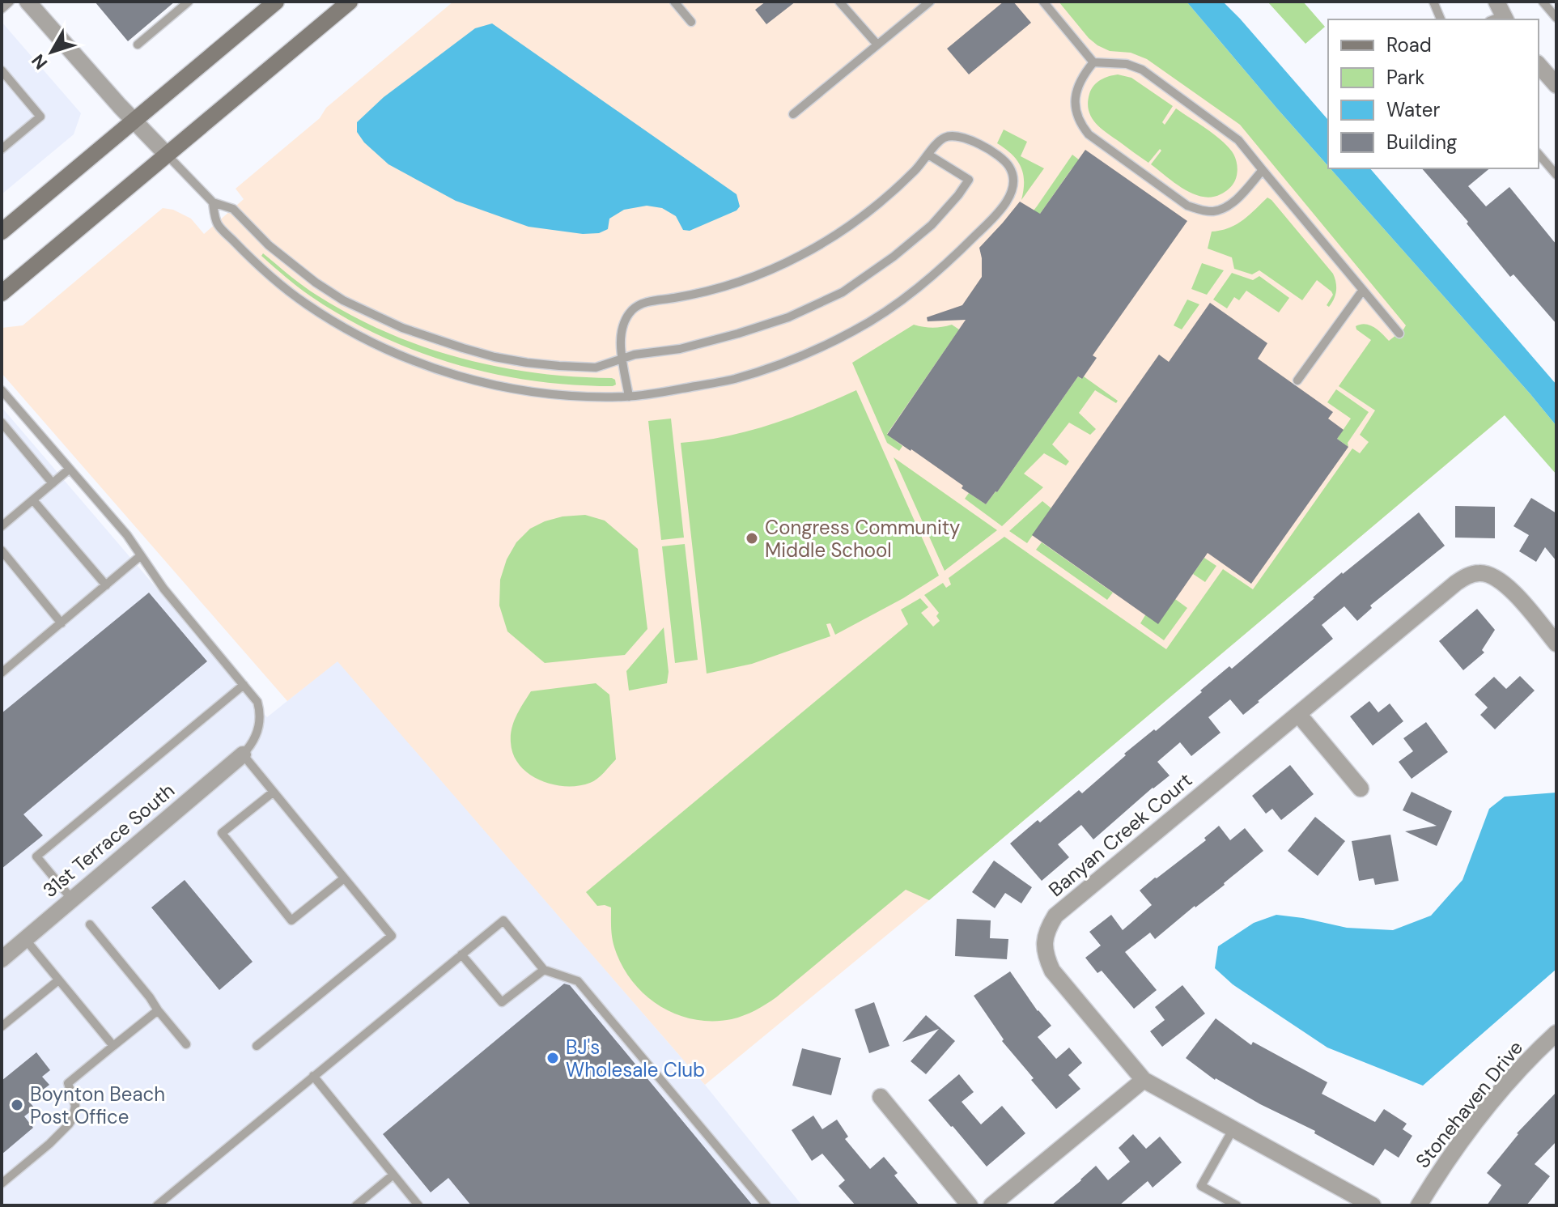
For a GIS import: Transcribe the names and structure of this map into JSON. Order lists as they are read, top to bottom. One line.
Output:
{"streets":{"street":["Banyan Creek Court","31st Terrace South","Stonehaven Drive"]},"places":["Congress Community Middle School","BJ's Wholesale Club","Boynton Beach Post Office"],"legend":["Road","Park","Water","Building"],"north":"bottom left"}
